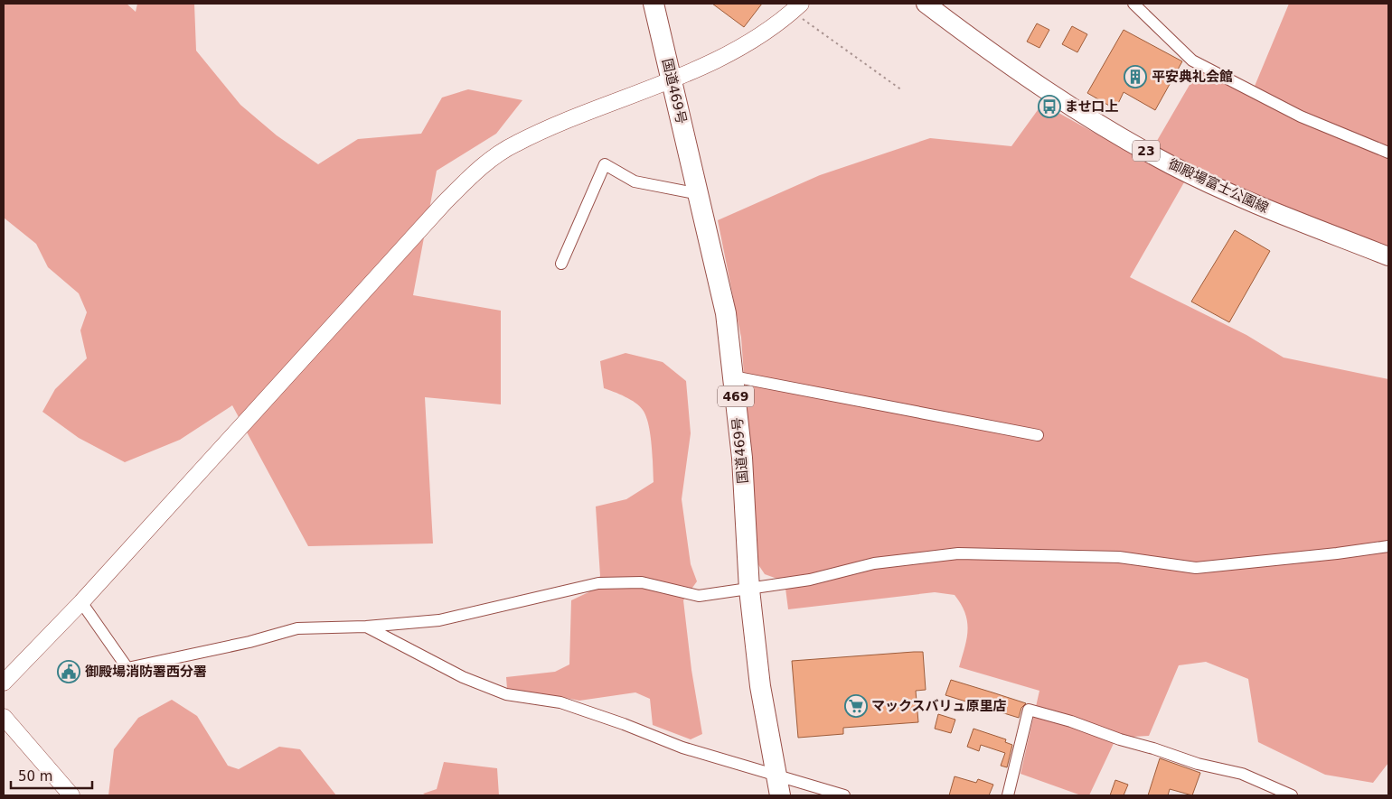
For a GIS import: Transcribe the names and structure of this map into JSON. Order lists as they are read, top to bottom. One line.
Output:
{"streets":{"highway":["国道469号","469"],"main road":["23","御殿場富士公園線"]},"places":{"building":["平安典礼会館"],"bus stop":["ませ口上"],"public building":["御殿場消防署西分署"],"supermarket":["マックスバリュ原里店"]},"scale_bar":"50 m"}
